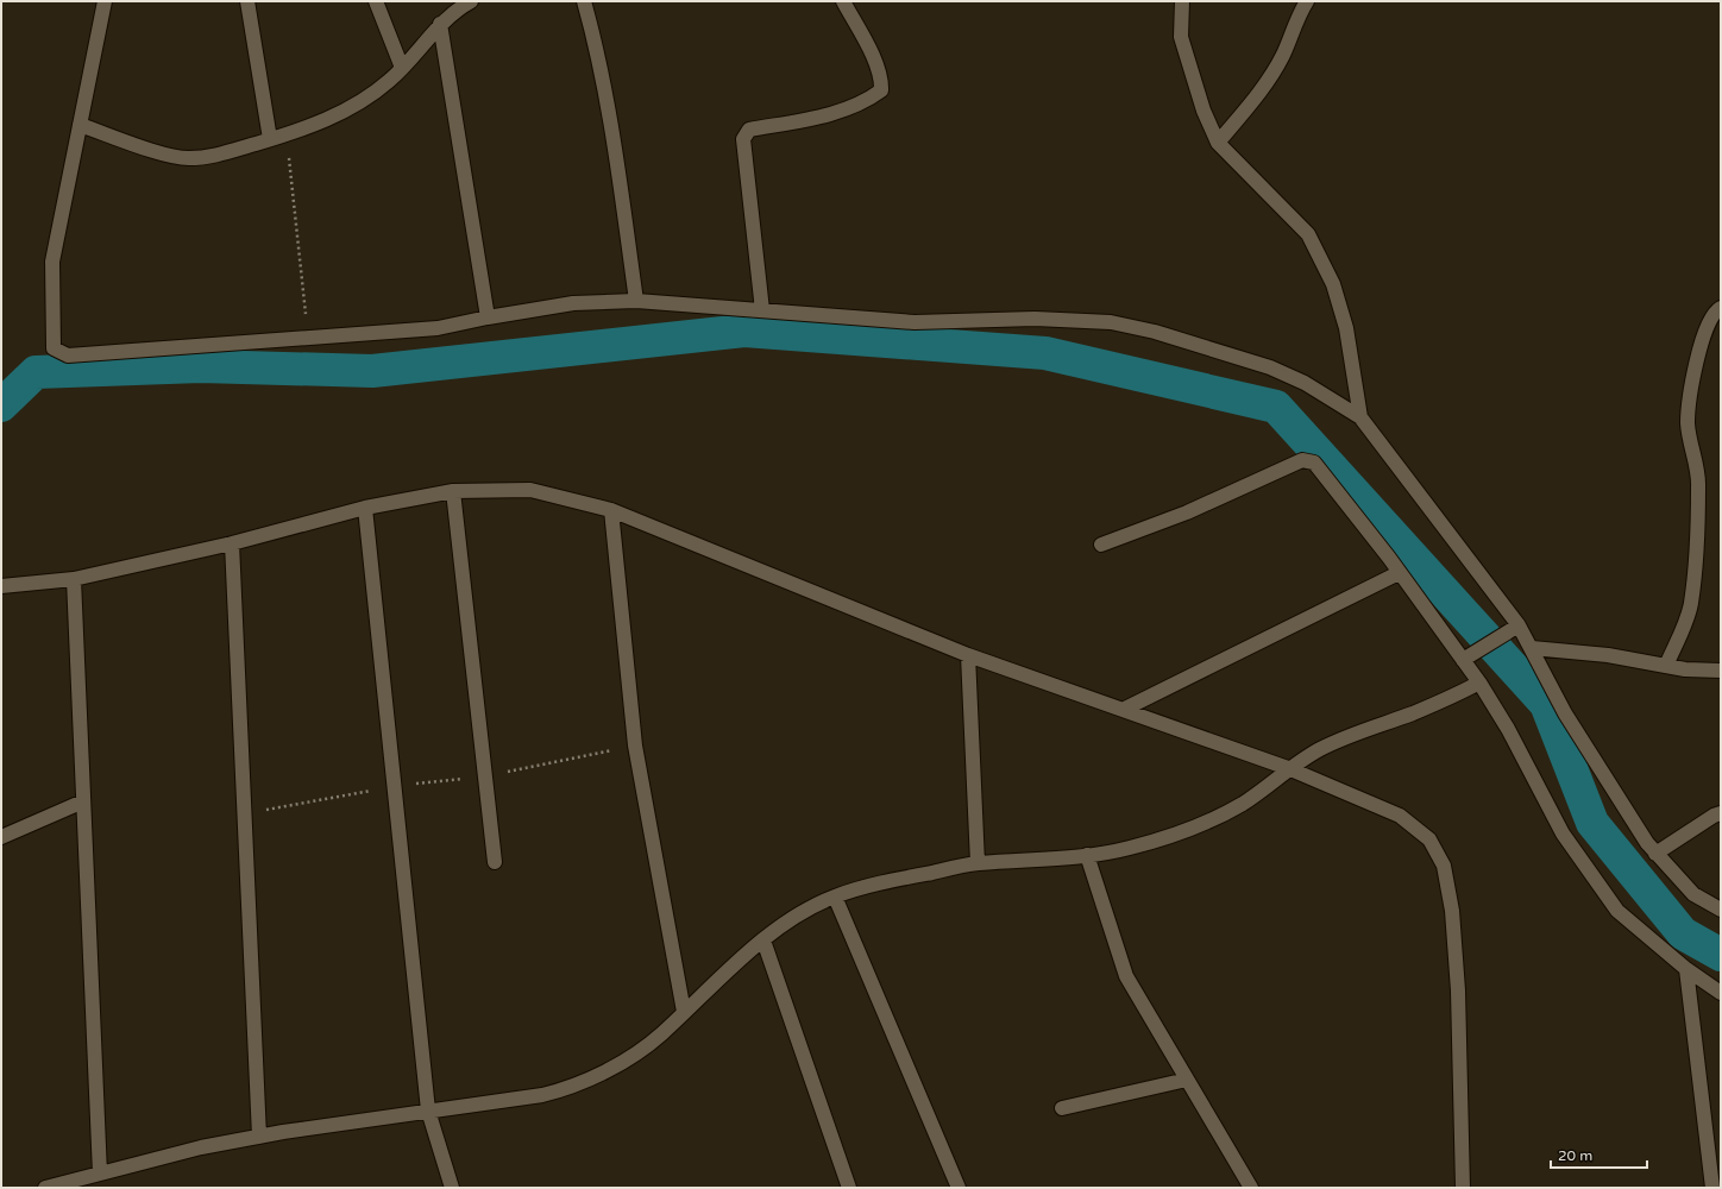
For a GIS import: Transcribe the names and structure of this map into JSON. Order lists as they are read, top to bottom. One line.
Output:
{"scale_bar":"20 m"}
